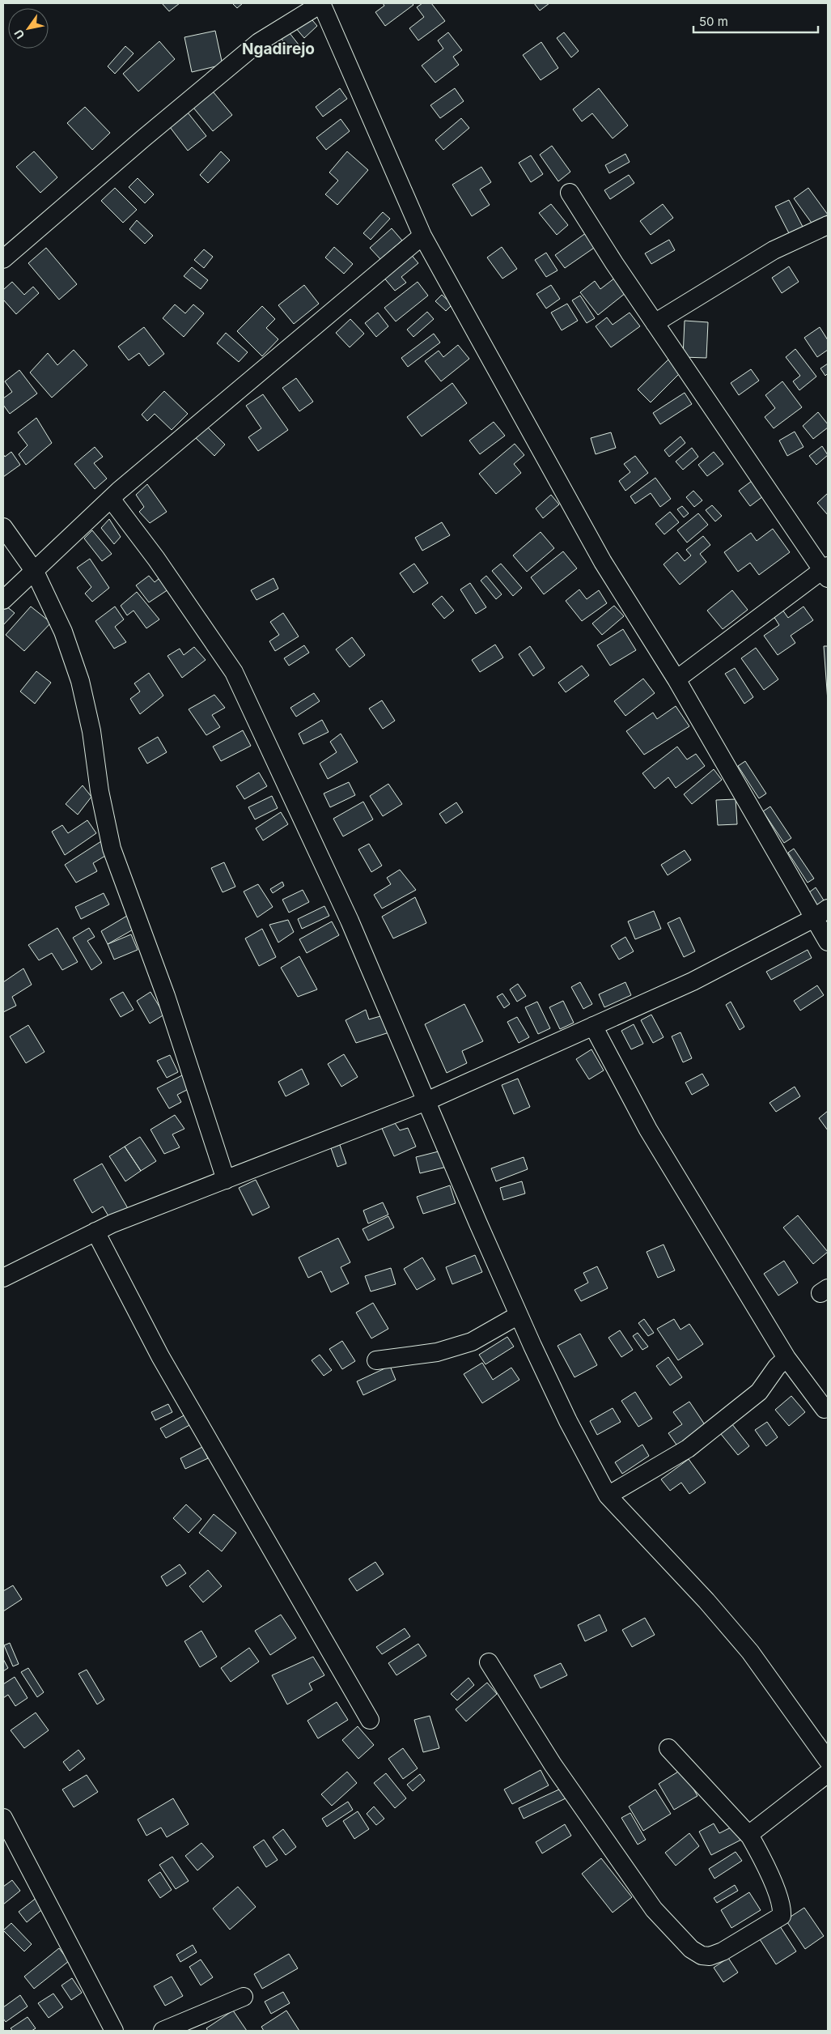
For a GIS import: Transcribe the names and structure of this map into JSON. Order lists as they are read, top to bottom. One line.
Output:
{"districts":["Ngadirejo"],"scale_bar":"50 m","north":"bottom left"}
